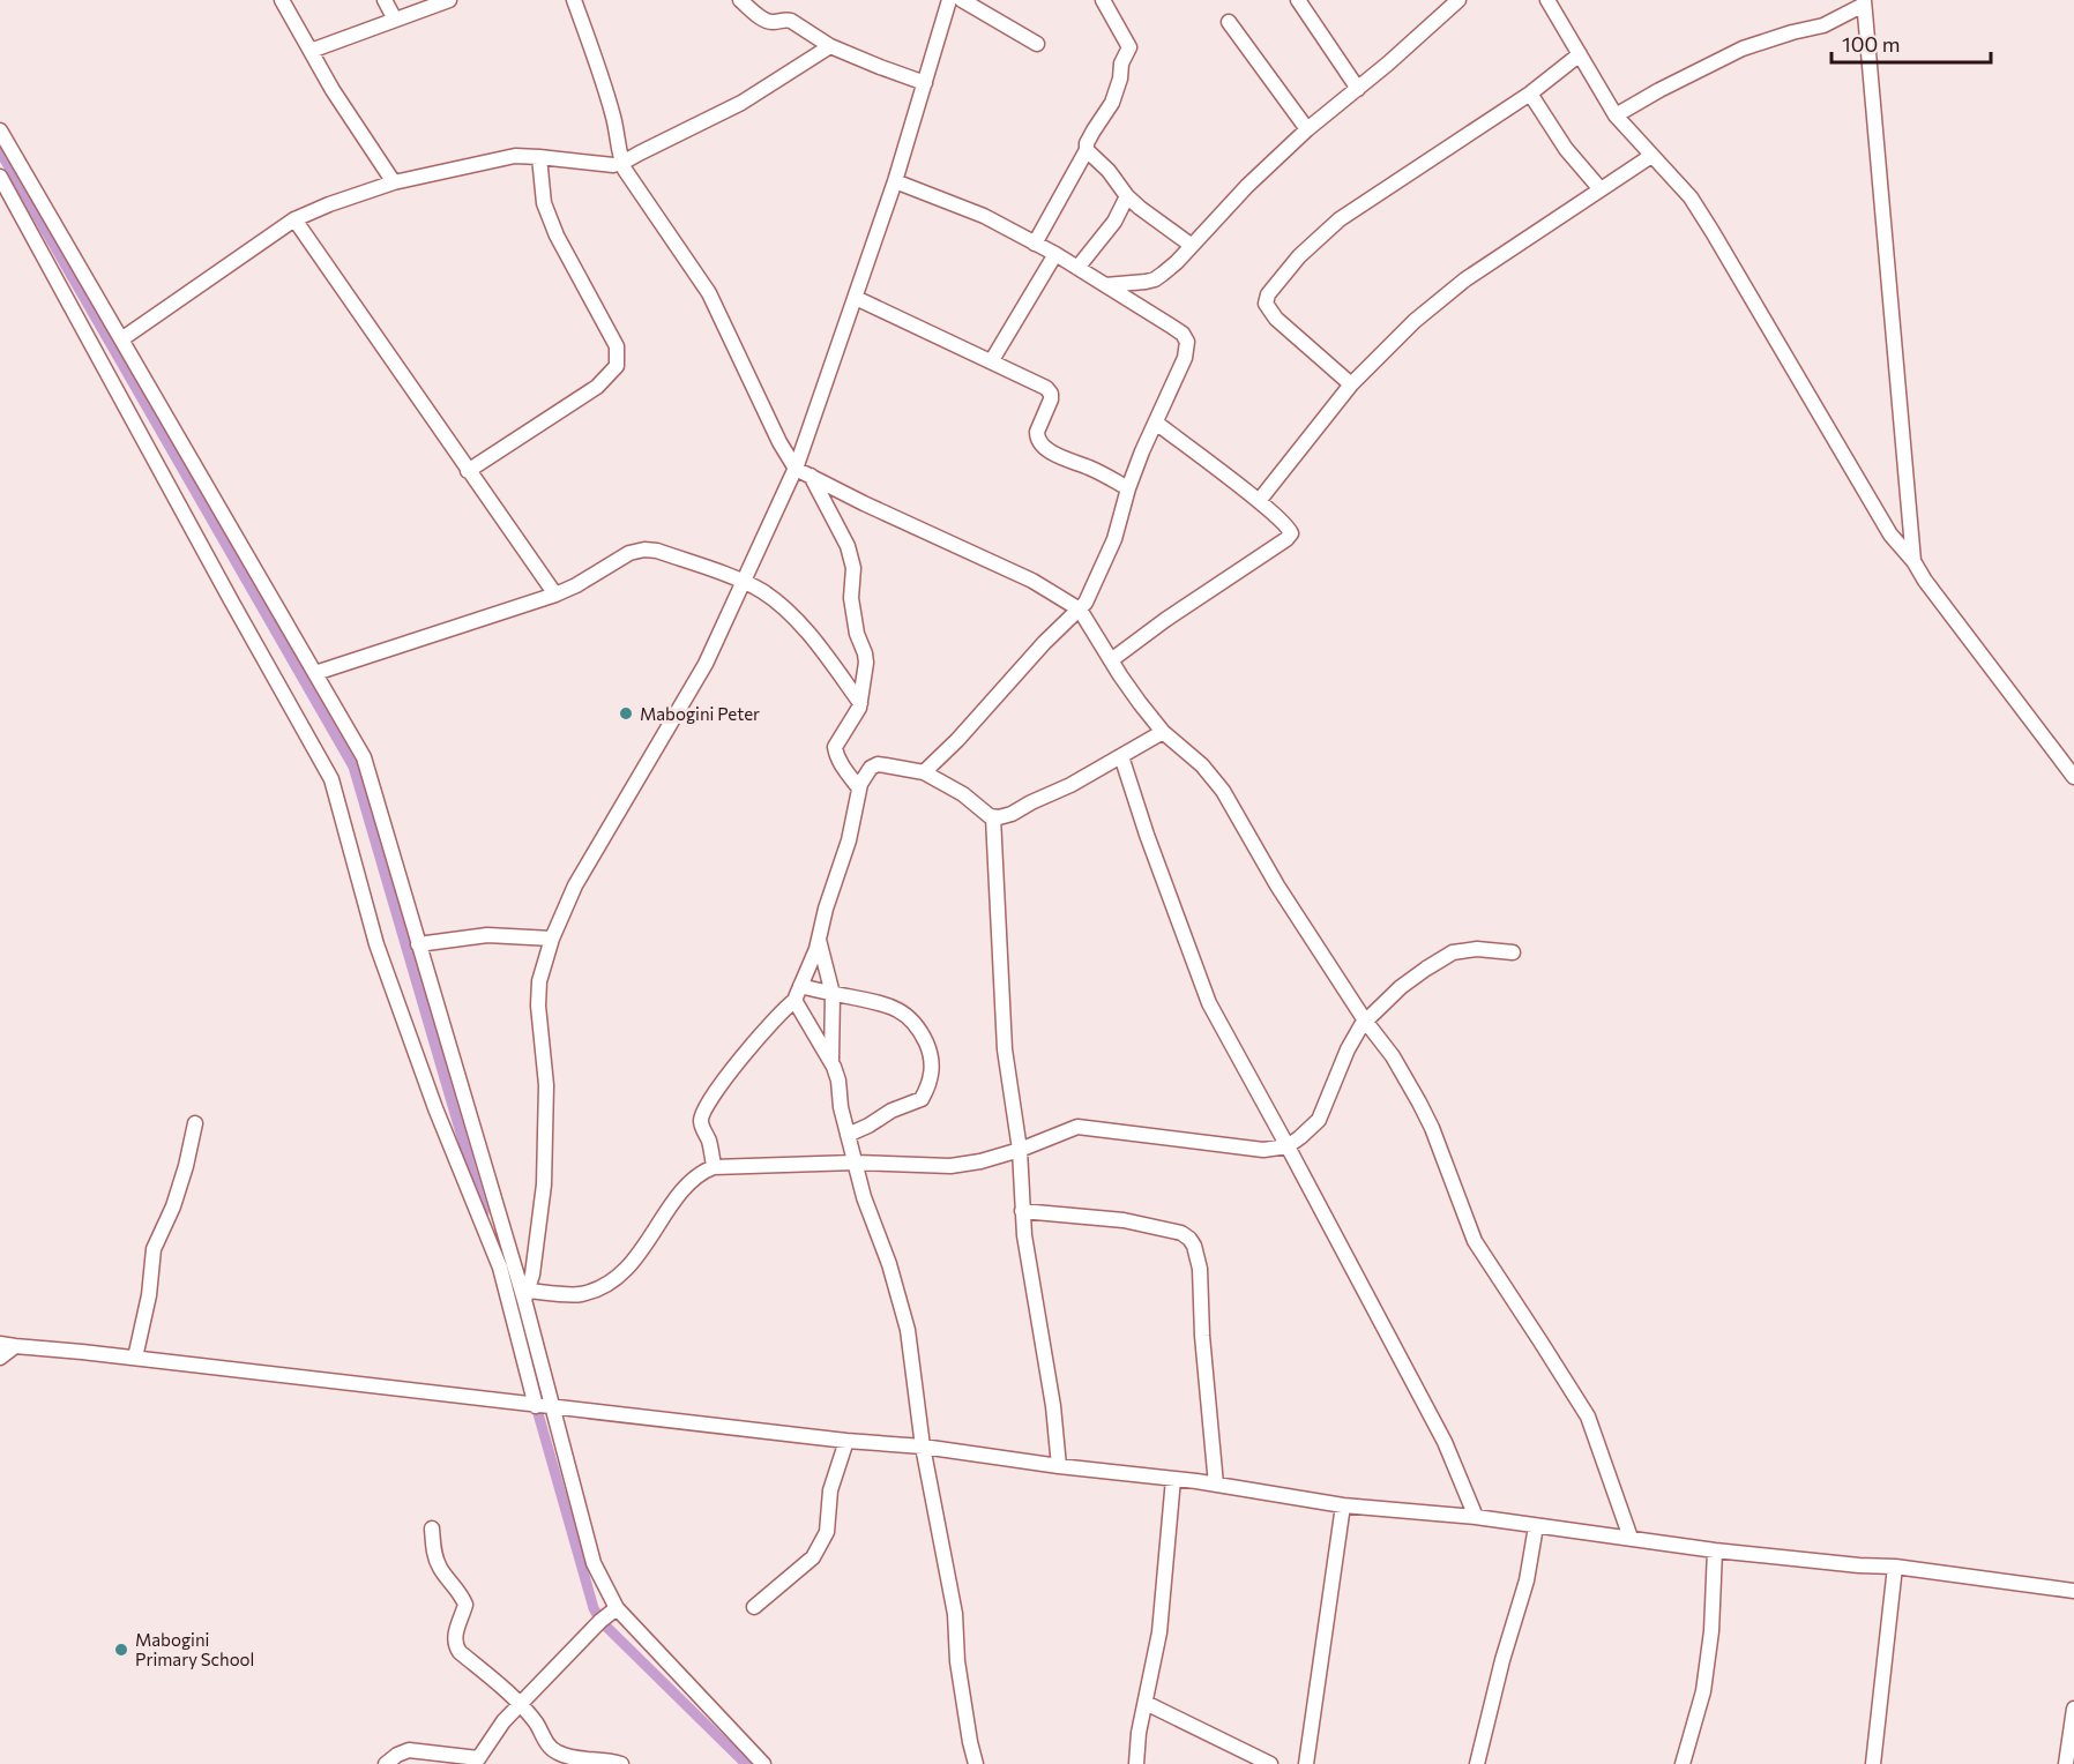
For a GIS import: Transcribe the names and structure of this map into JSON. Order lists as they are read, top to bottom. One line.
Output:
{"places":["Mabogini Peter","Mabogini Primary School"],"scale_bar":"100 m"}
